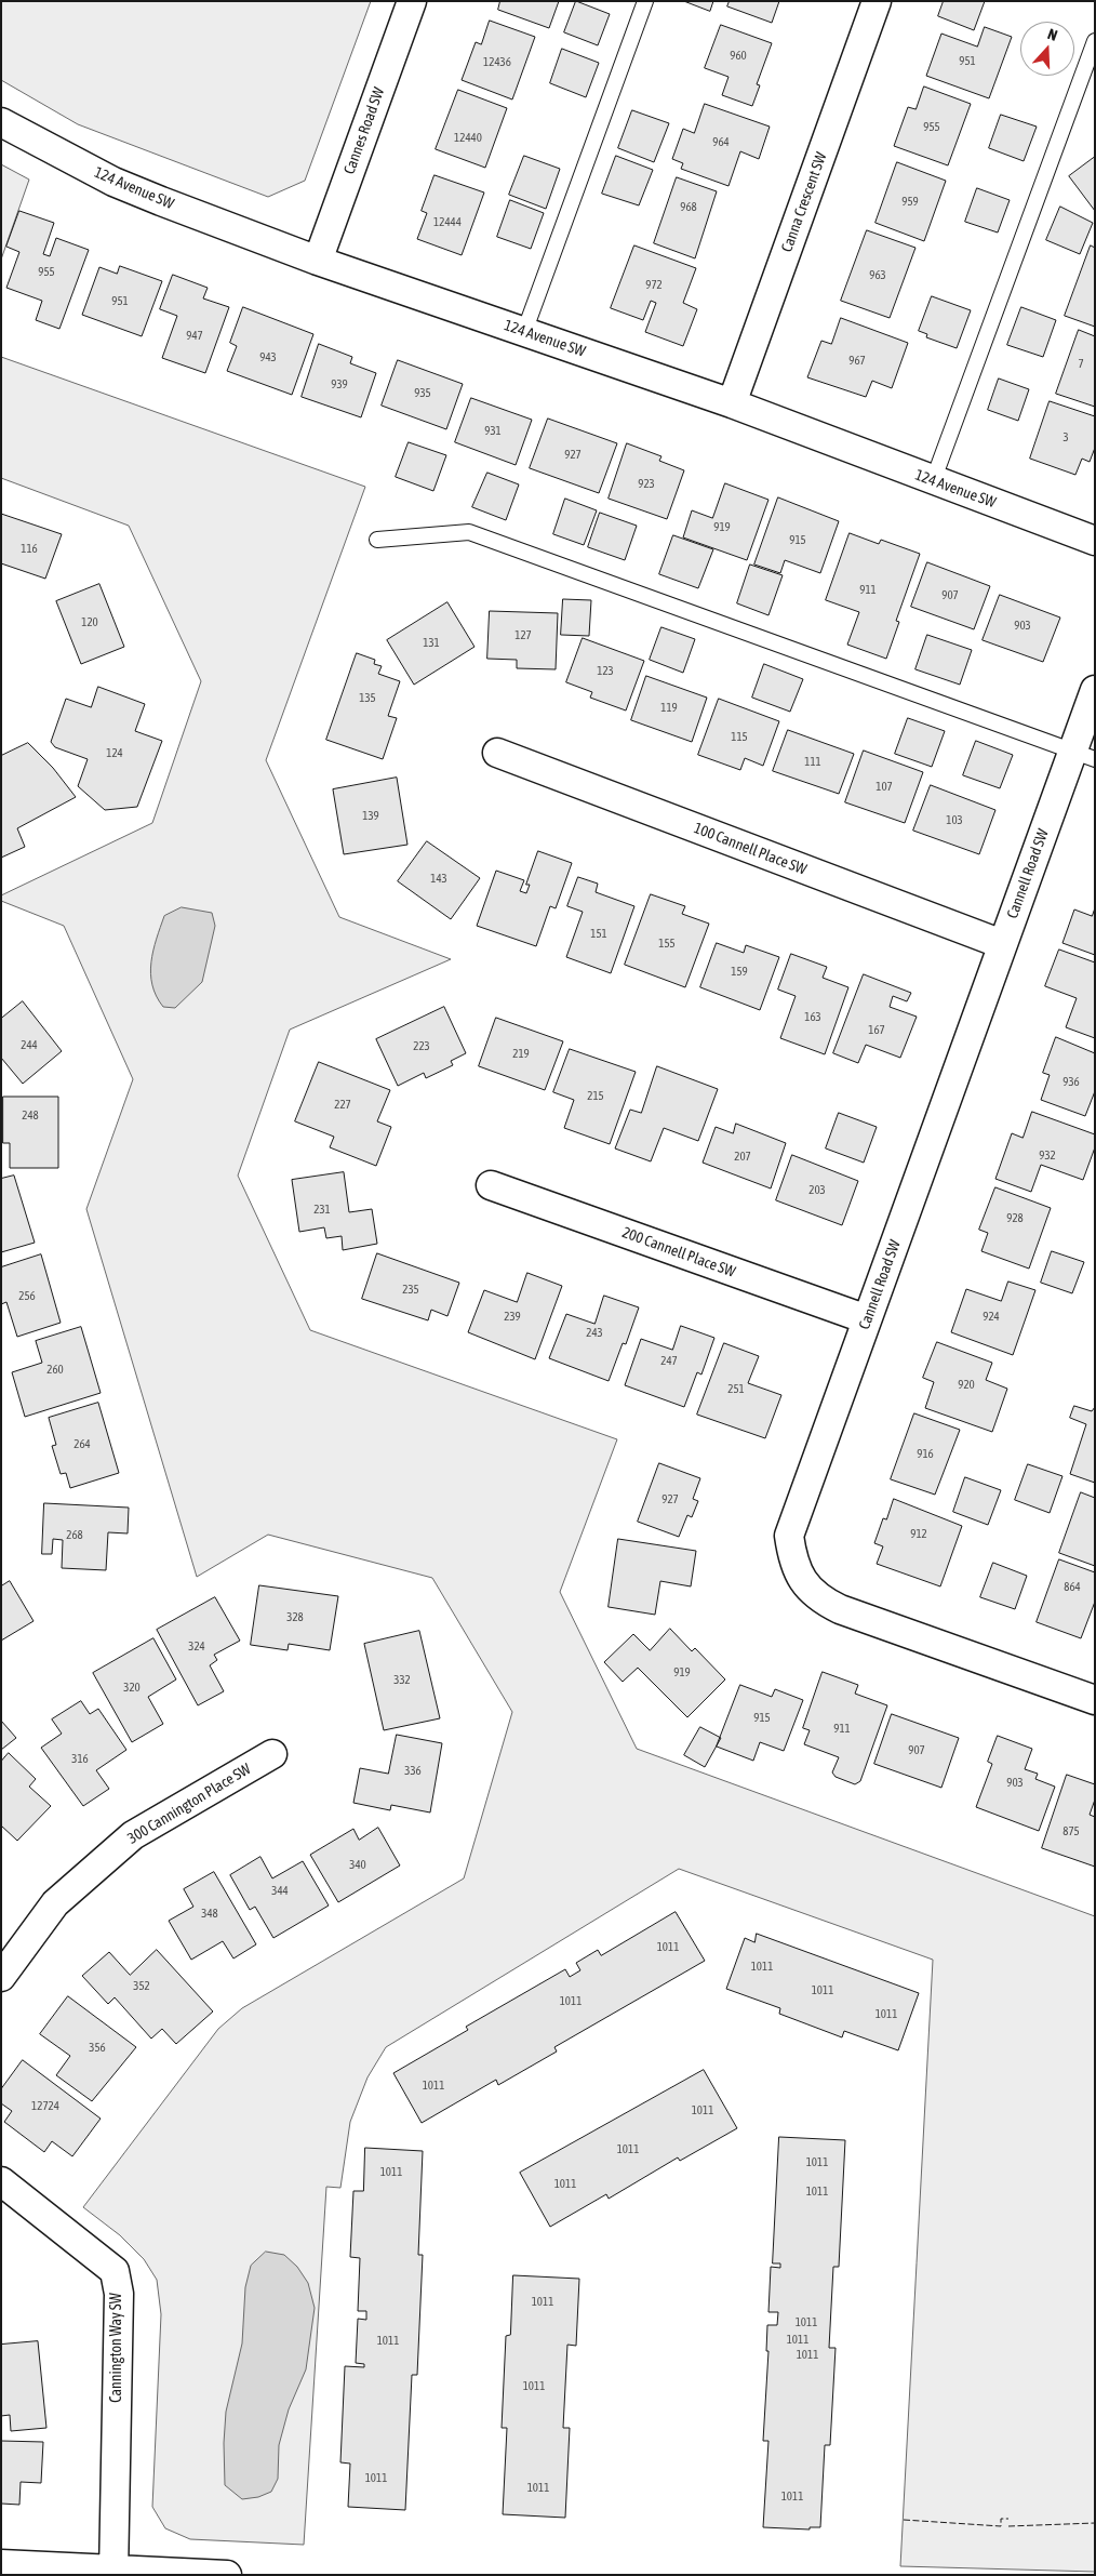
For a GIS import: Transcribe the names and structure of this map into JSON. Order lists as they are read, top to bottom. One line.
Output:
{"streets":{"street":["Cannes Road SW","124 Avenue SW","Canna Crescent SW","100 Cannell Place SW","Cannell Road SW","200 Cannell Place SW","300 Cannington Place SW","Cannington Way SW"]},"crossings":[["Cannes Road SW","124 Avenue SW"],["124 Avenue SW","Canna Crescent SW"],["100 Cannell Place SW","Cannell Road SW"],["Cannell Road SW","200 Cannell Place SW"]],"house_numbers":["960","951","12436","955","12440","964","959","968","12444","955","963","972","951","947","943","967","7","939","935","931","3","927","923","919","915","116","911","907","120","903","127","131","123","135","119","115","124","111","107","139","103","143","151","155","159","163","167","244","223","219","936","215","227","248","932","207","203","231","928","235","256","239","924","243","247","260","920","251","264","916","927","912","268","864","328","324","919","332","320","915","911","907","316","336","903","875","340","344","348","1011","1011","352","1011","1011","1011","356","1011","12724","1011","1011","1011","1011","1011","1011","1011","1011","1011","1011","1011","1011","1011","1011","1011"],"north":"top"}
